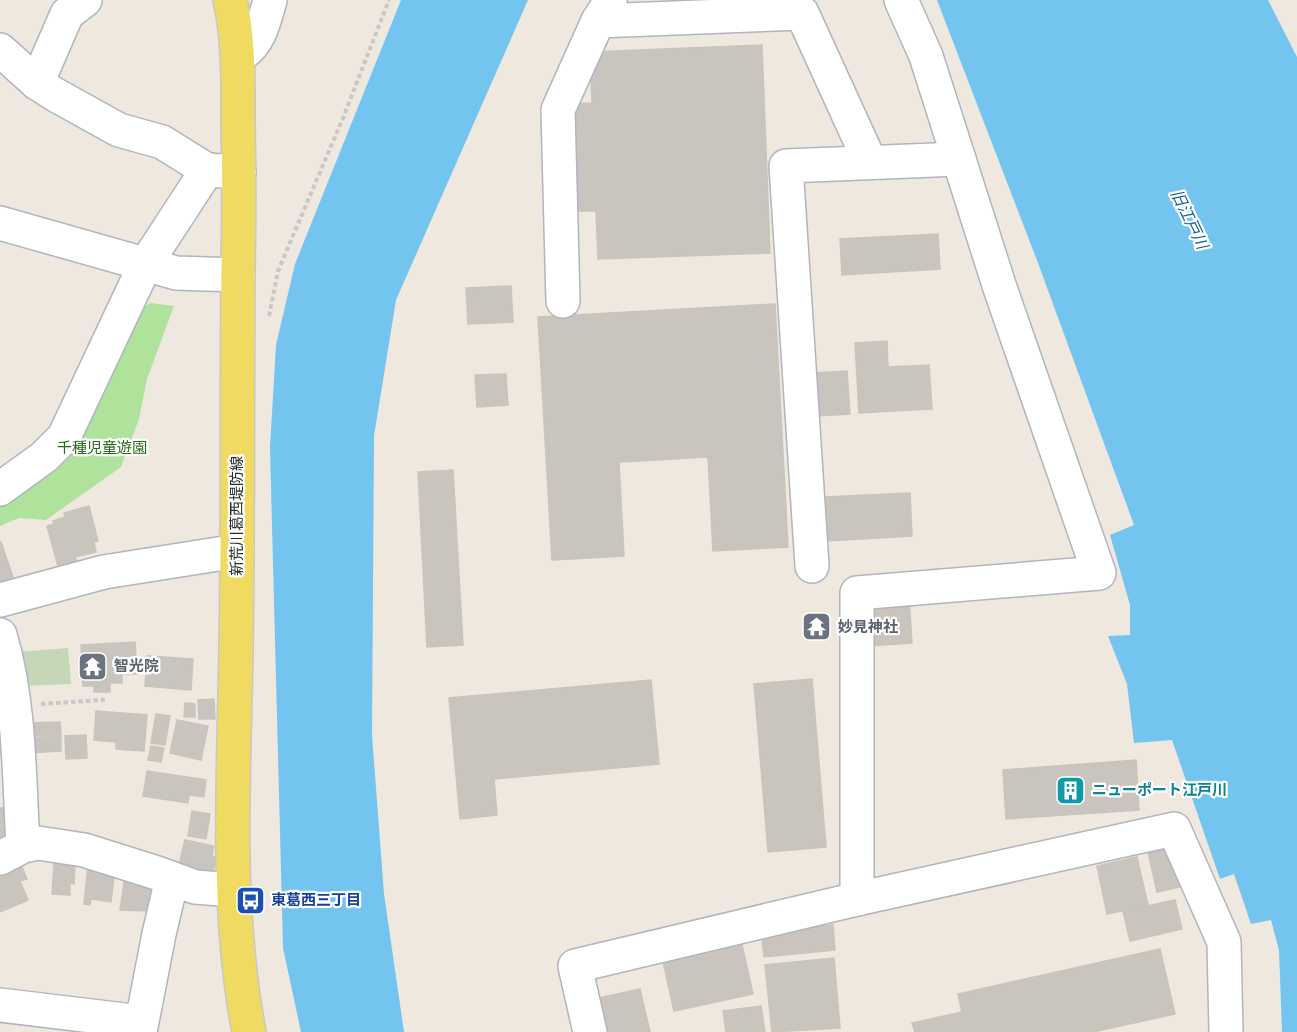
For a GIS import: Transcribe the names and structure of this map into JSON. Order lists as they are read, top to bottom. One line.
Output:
{"streets":{"main road":["新荒川葛西堤防線"]},"water":["旧江戸川"],"parks":["千種児童遊園"],"places":{"temple":["妙見神社","智光院"],"building":["ニューポート江戸川"],"bus stop":["東葛西三丁目"]}}
